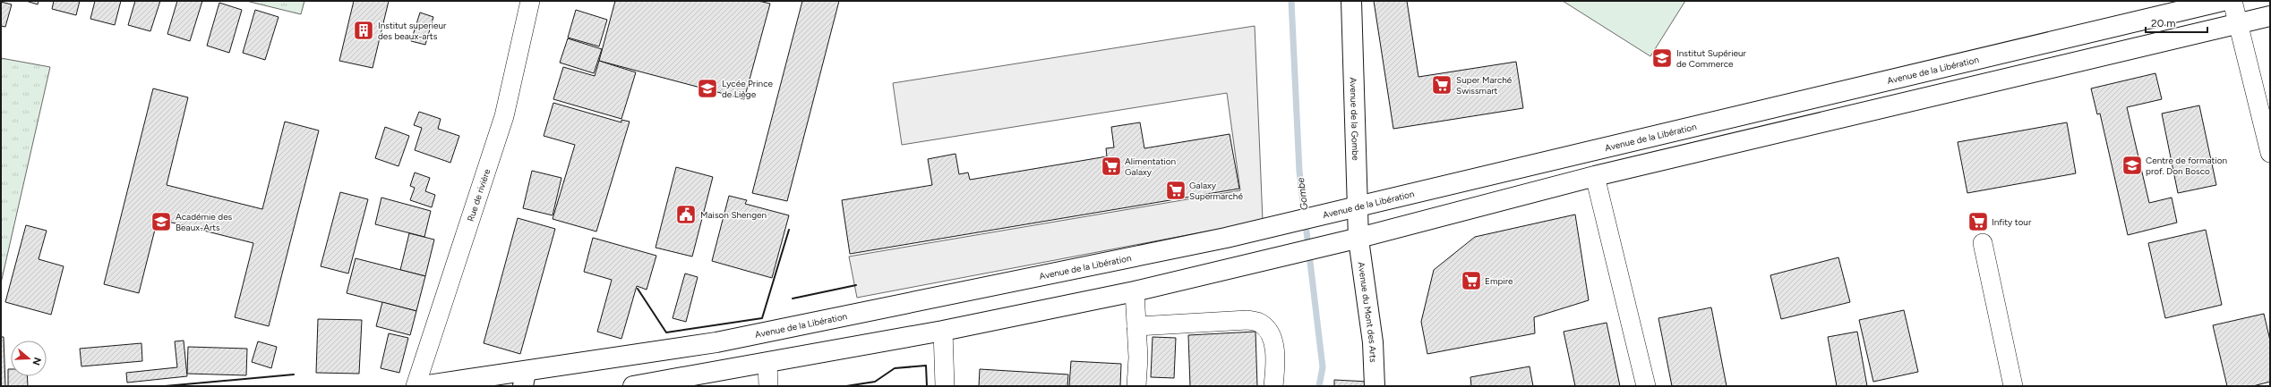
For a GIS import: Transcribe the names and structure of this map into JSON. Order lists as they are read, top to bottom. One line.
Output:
{"streets":{"main road":["Avenue de la Libération","Avenue de la Gombe","Avenue du Mont des Arts"],"street":["Rue de rivière"]},"crossings":[["Avenue de la Libération","Avenue de la Gombe"],["Avenue de la Gombe","Avenue du Mont des Arts"]],"water":["Gombe"],"places":{"building":["Institut superieur des beaux-arts"],"school or university":["Institut Supérieur de Commerce","Lycée Prince de Liège","Centre de formation prof. Don Bosco","Académie des Beaux-Arts"],"supermarket":["Super Marché Swissmart","Alimentation Galaxy","Galaxy Supermarché","Infity tour","Empire"],"public building":["Maison Shengen"]},"scale_bar":"20 m","north":"right"}
